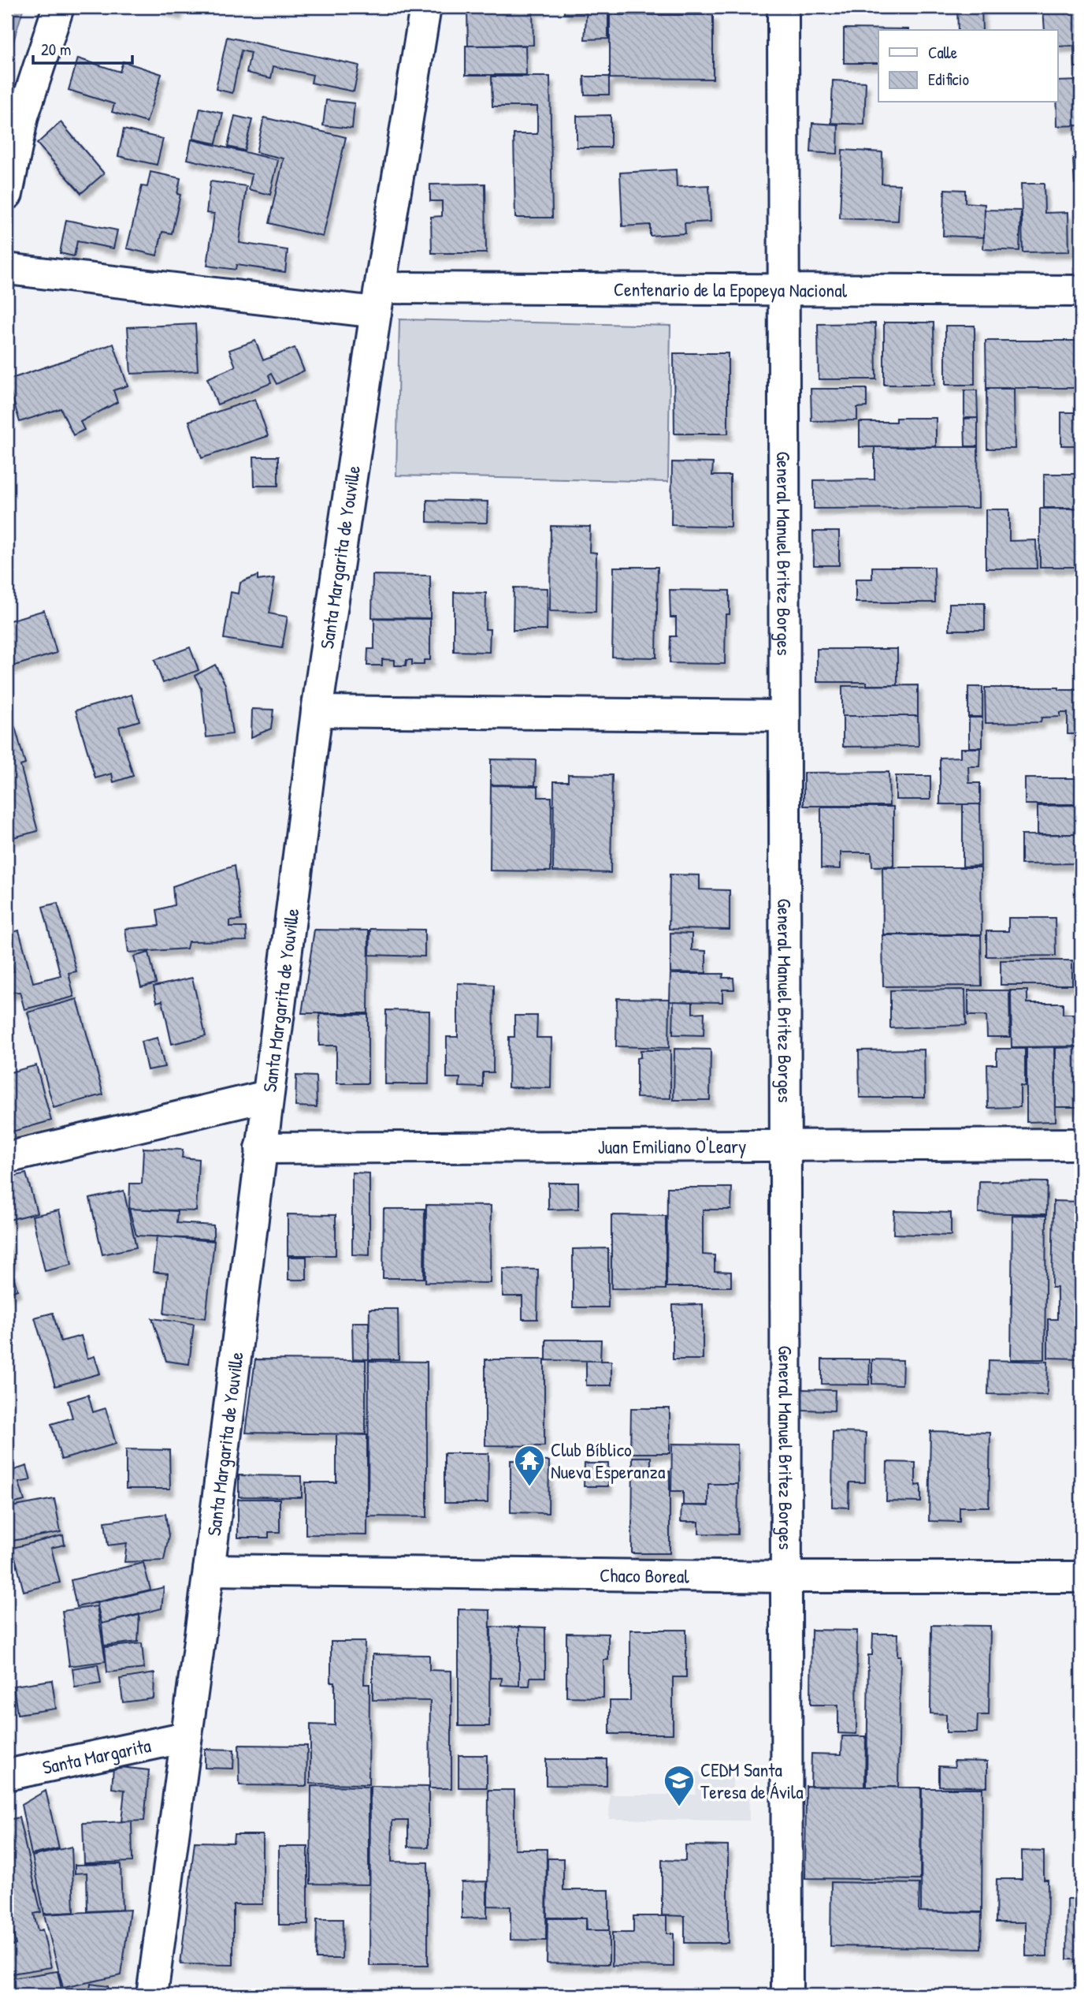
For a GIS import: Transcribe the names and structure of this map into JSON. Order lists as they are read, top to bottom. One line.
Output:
{"streets":{"street":["Centenario de la Epopeya Nacional","General Manuel Britez Borges","Santa Margarita de Youville","Juan Emiliano O'Leary","Chaco Boreal","Santa Margarita"]},"crossings":[["Centenario de la Epopeya Nacional","General Manuel Britez Borges"],["Centenario de la Epopeya Nacional","Santa Margarita de Youville"],["General Manuel Britez Borges","Juan Emiliano O'Leary"],["General Manuel Britez Borges","Chaco Boreal"],["Santa Margarita de Youville","Juan Emiliano O'Leary"],["Santa Margarita de Youville","Chaco Boreal"],["Santa Margarita de Youville","Santa Margarita"]],"places":{"temple":["Club Bíblico Nueva Esperanza"],"school or university":["CEDM Santa Teresa de Ávila"]},"legend":["Calle","Edificio"],"scale_bar":"20 m"}
